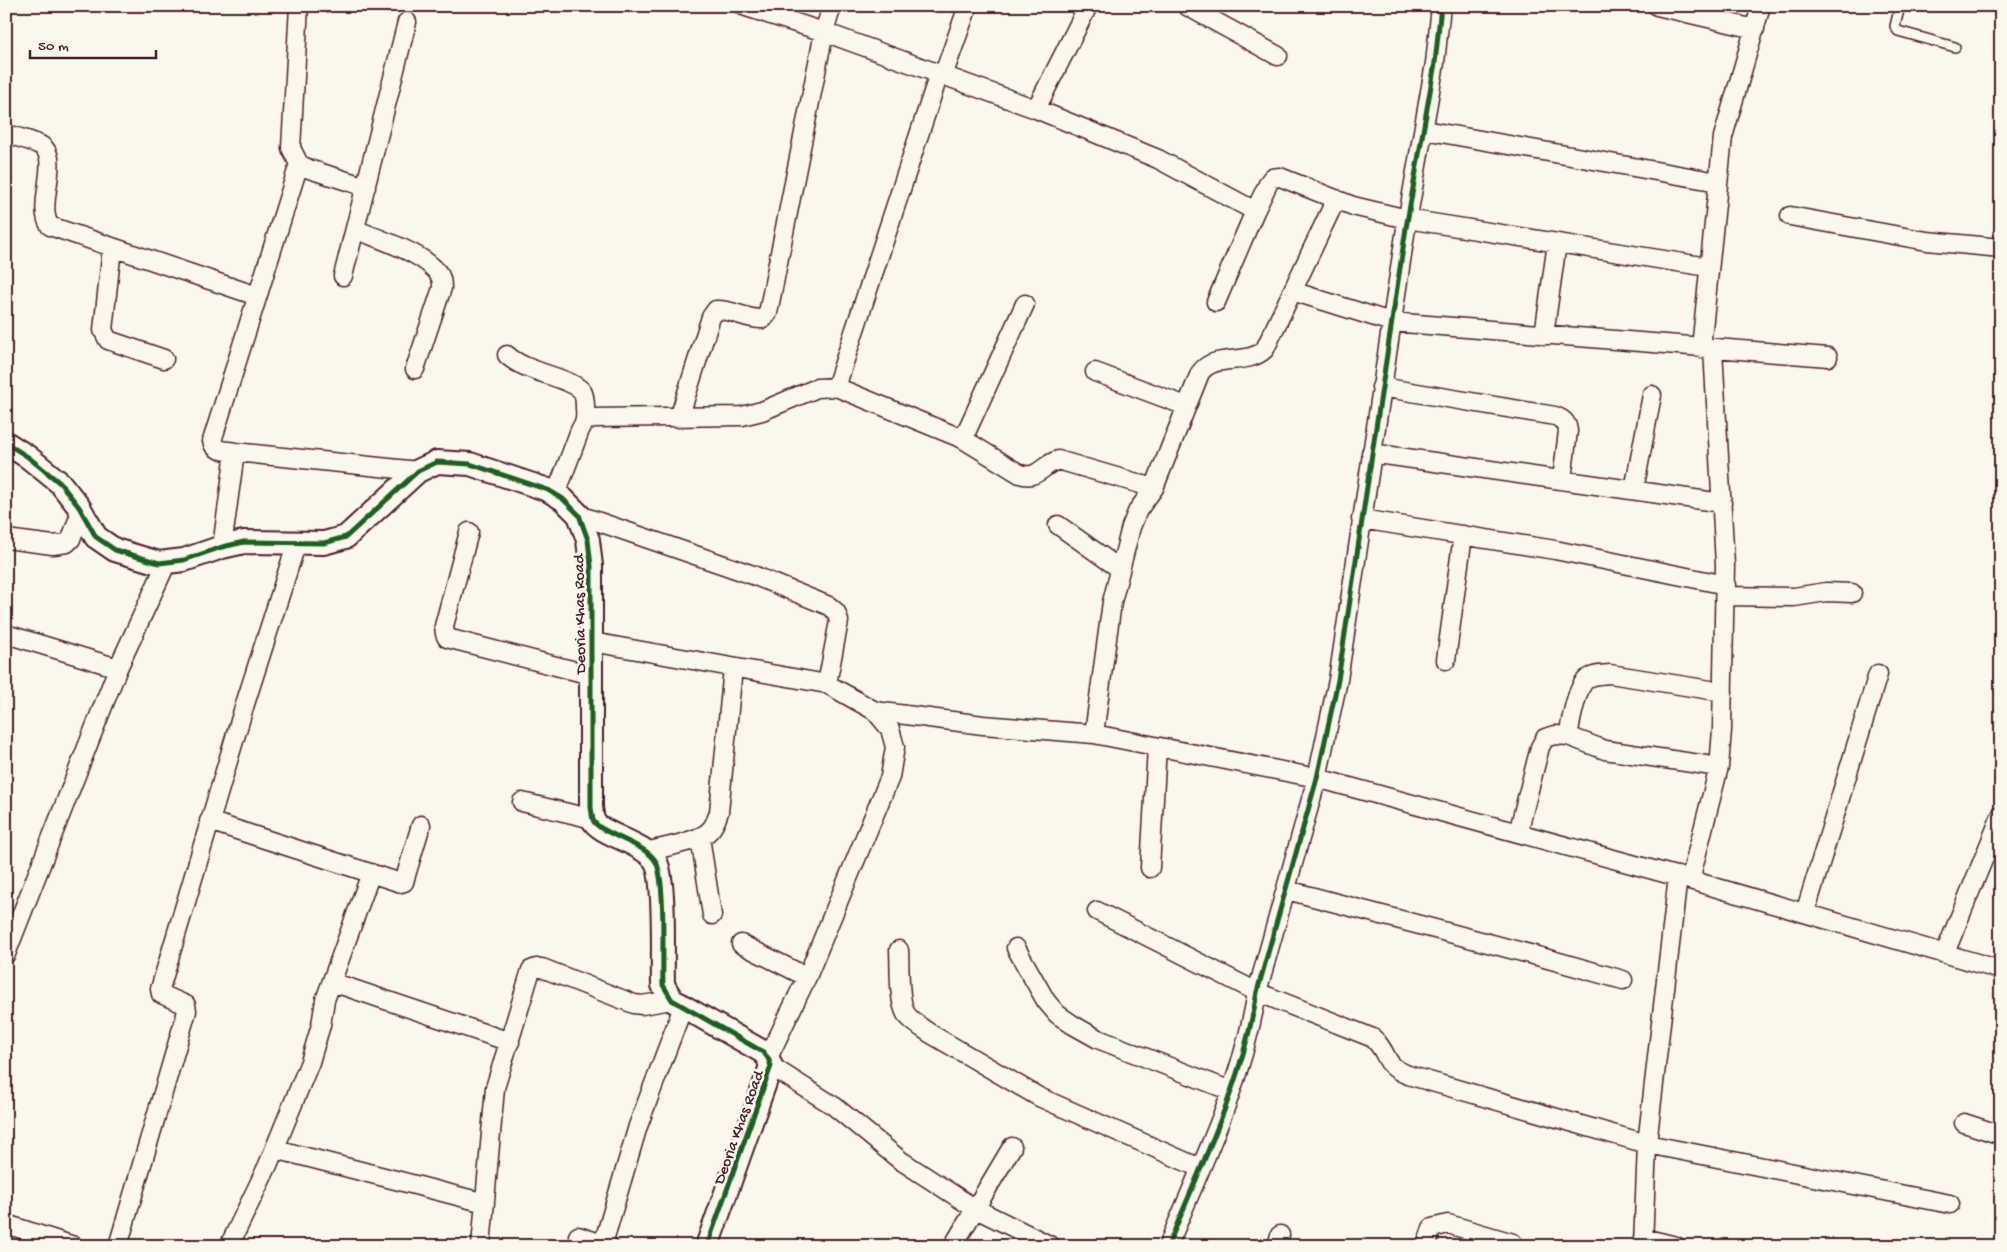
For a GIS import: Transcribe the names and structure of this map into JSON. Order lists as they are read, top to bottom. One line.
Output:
{"streets":{"street":["Deoria Khas Road"]},"scale_bar":"50 m"}
